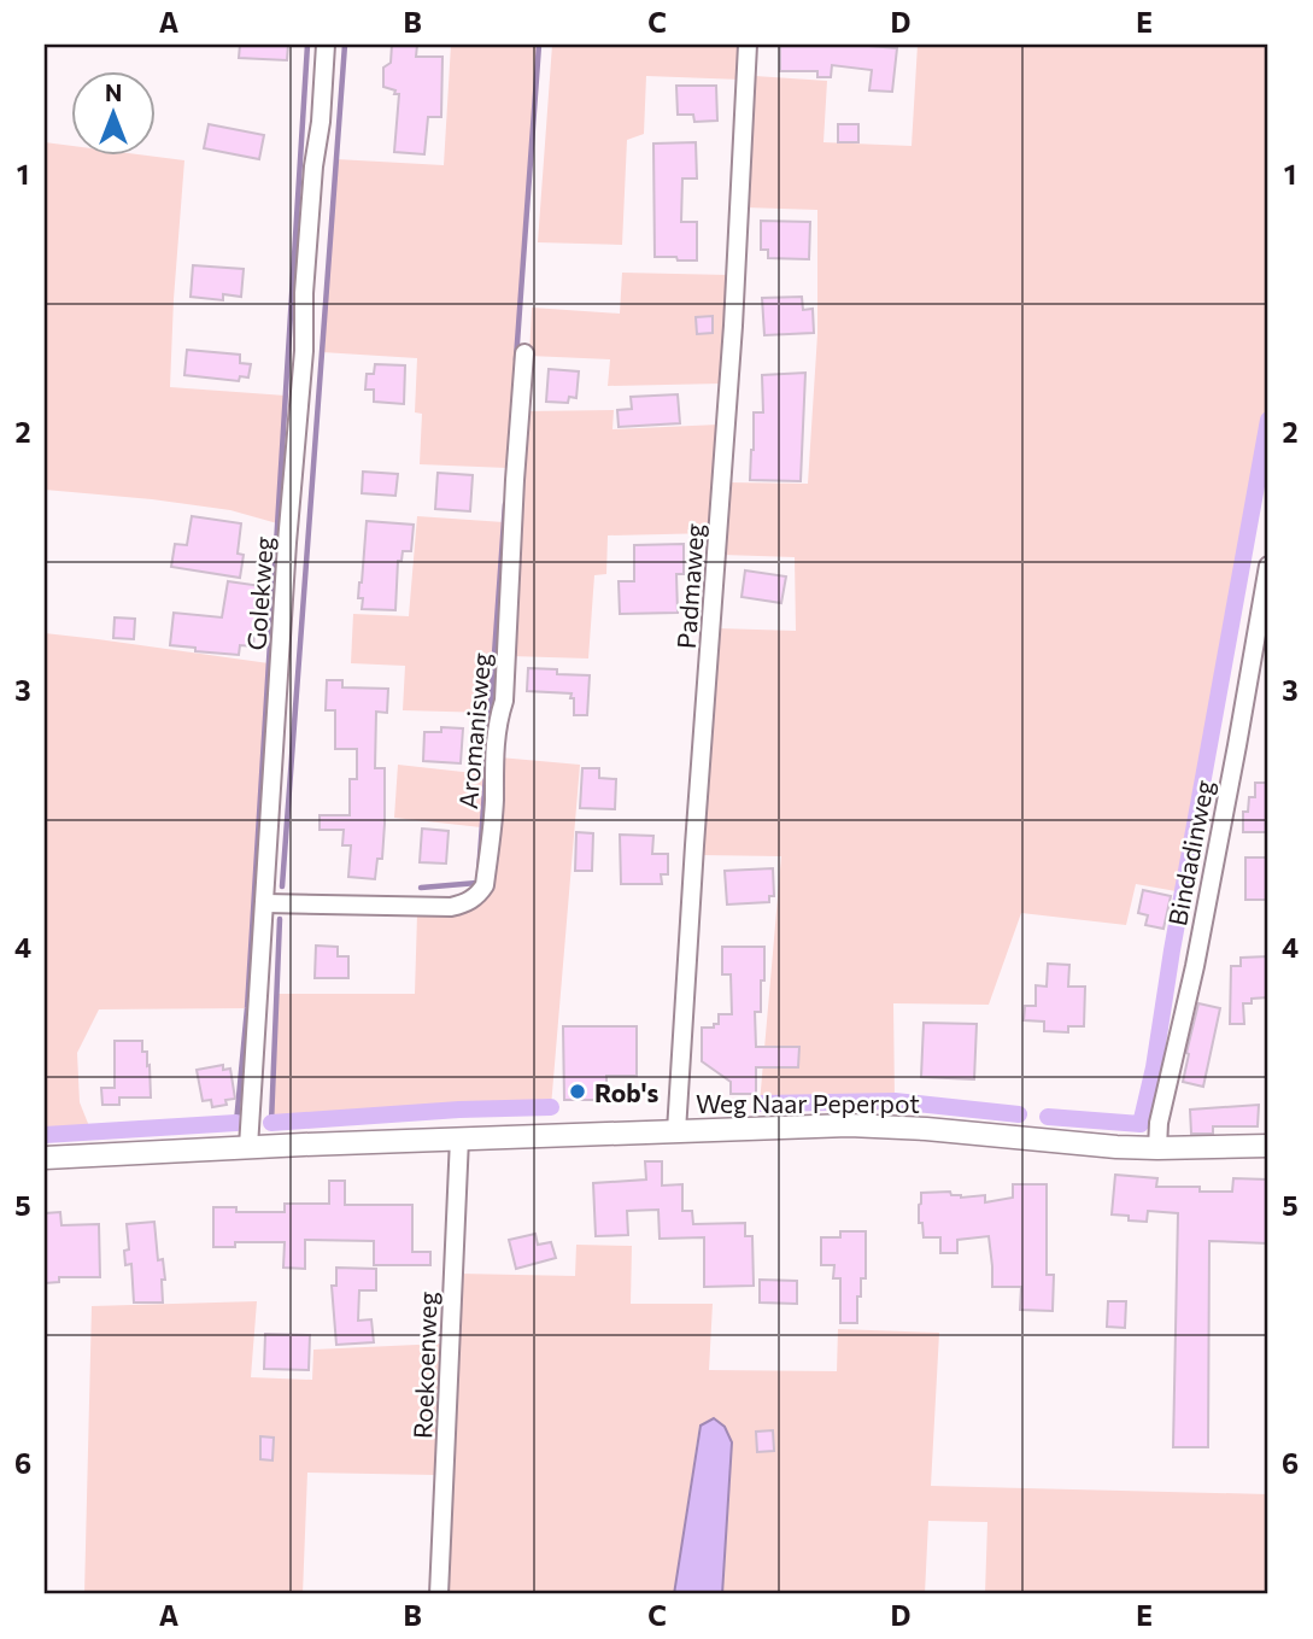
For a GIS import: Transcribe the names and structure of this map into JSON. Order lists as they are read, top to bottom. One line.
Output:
{"streets":{"street":["Padmaweg","Golekweg","Aromanisweg","Bindadinweg","Weg Naar Peperpot","Roekoenweg"]},"crossings":[["Padmaweg","Weg Naar Peperpot"],["Golekweg","Aromanisweg"],["Golekweg","Weg Naar Peperpot"],["Bindadinweg","Weg Naar Peperpot"],["Weg Naar Peperpot","Roekoenweg"]],"places":["Rob's"],"north":"top","grid":{"columns":["A","B","C","D","E"],"rows":["1","2","3","4","5","6"]}}
